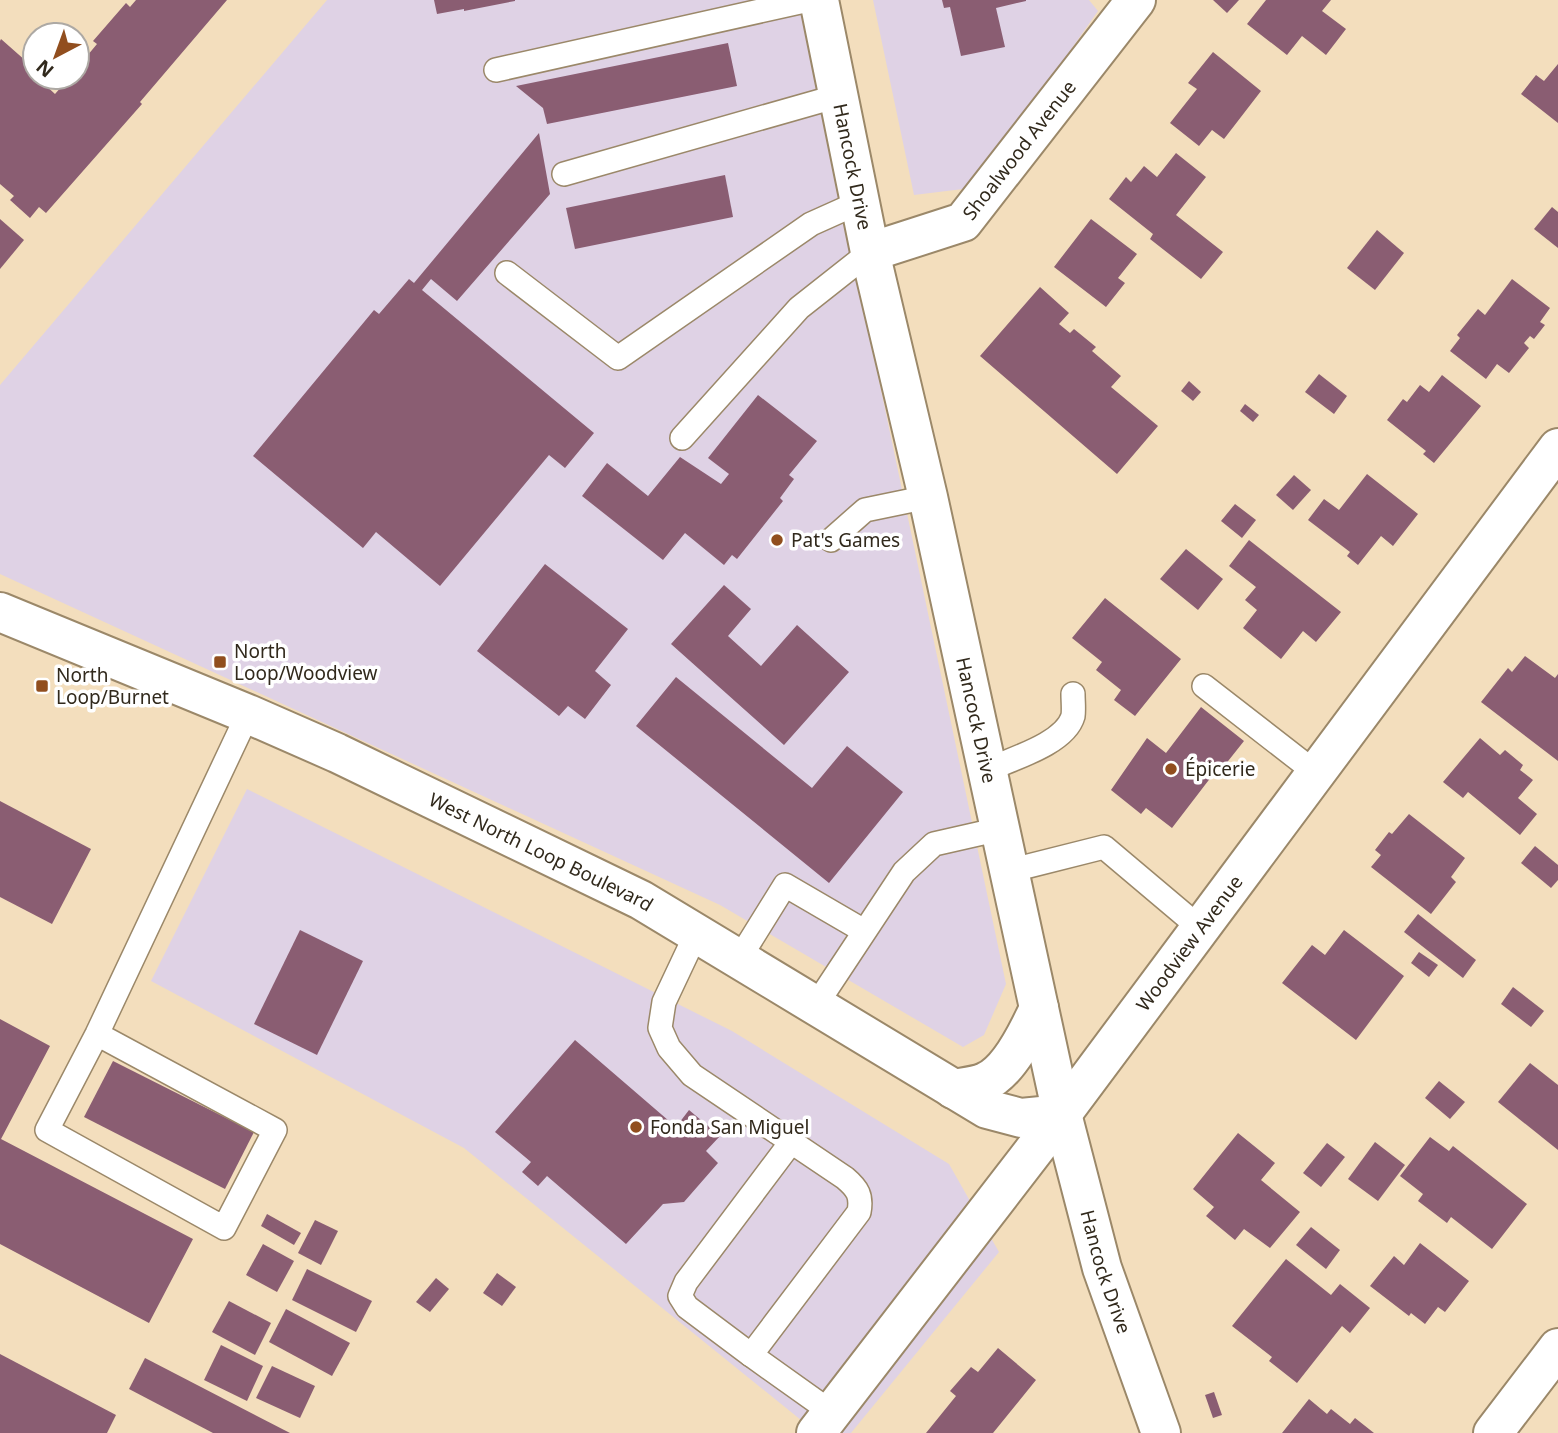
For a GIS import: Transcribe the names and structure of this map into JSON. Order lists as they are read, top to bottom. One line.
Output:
{"streets":{"street":["Shoalwood Avenue","Hancock Drive","West North Loop Boulevard","Woodview Avenue"]},"crossings":[["Shoalwood Avenue","Hancock Drive"],["Hancock Drive","West North Loop Boulevard"],["Hancock Drive","Woodview Avenue"],["West North Loop Boulevard","Woodview Avenue"]],"places":{"other":["Pat's Games","Épicerie","Fonda San Miguel"],"transit":["North Loop/Woodview","North Loop/Burnet"]},"north":"bottom left"}
